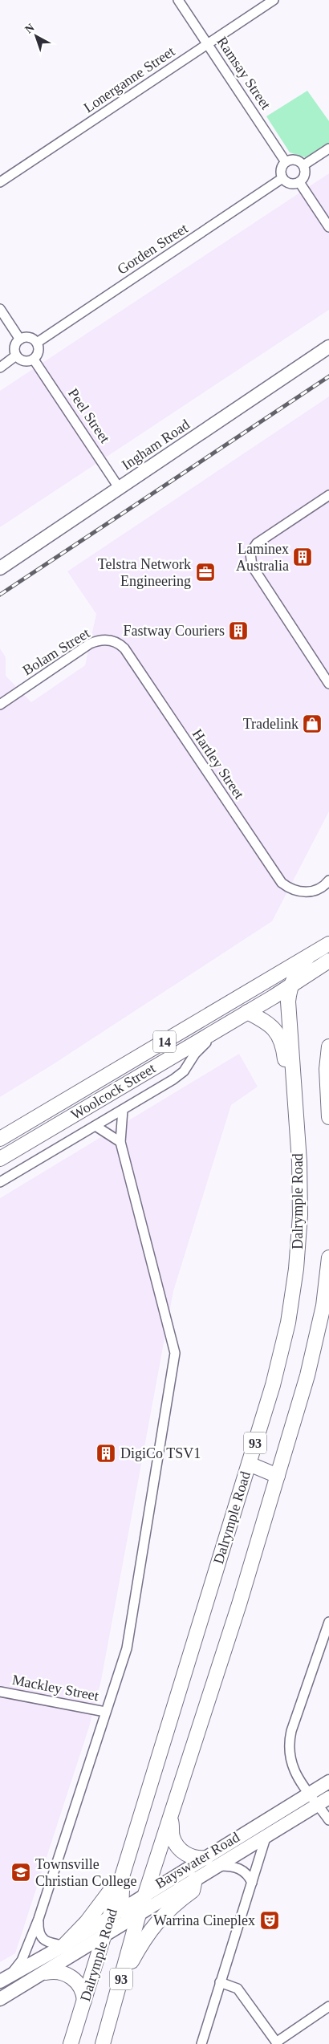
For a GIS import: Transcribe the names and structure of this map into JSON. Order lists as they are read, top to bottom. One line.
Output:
{"streets":{"main road":["Ingham Road","14","Woolcock Street","Dalrymple Road","93","Bayswater Road"],"street":["Ramsay Street","Lonerganne Street","Gorden Street","Peel Street","Bolam Street","Hartley Street","Mackley Street"]},"crossings":[["Ramsay Street","Lonerganne Street"],["Ramsay Street","Gorden Street"],["Gorden Street","Peel Street"],["Peel Street","Ingham Road"],["Bolam Street","Hartley Street"],["Woolcock Street","Dalrymple Road"],["Dalrymple Road","Bayswater Road"]],"places":{"building":["Laminex Australia","Fastway Couriers","DigiCo TSV1"],"office":["Telstra Network Engineering"],"shop":["Tradelink"],"school or university":["Townsville Christian College"],"theatre":["Warrina Cineplex"]},"north":"top left"}
